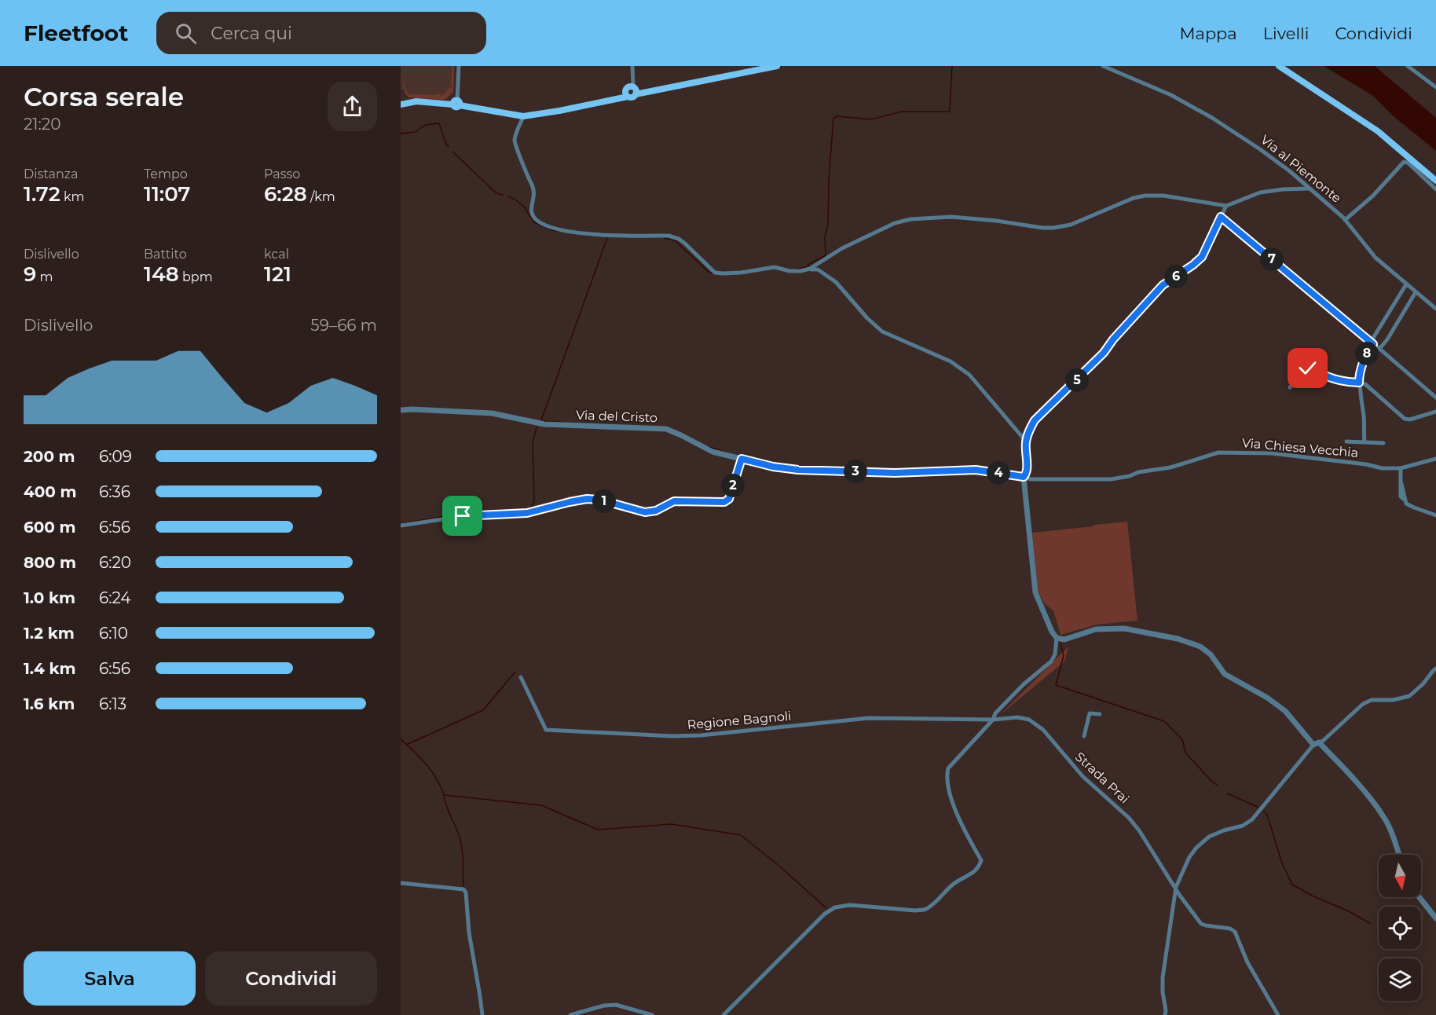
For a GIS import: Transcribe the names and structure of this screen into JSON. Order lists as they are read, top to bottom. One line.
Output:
{"streets":{"street":["Via al Piemonte","Via del Cristo","Via Chiesa Vecchia","Regione Bagnoli","Strada Prai"]},"crossings":[["Via del Cristo","Via Chiesa Vecchia"],["Regione Bagnoli","Strada Prai"]],"north":"bottom","page":{"header":"Fleetfoot","search":"Cerca qui","nav":["Mappa","Livelli","Condividi"],"heading":["Corsa serale","21:20"],"stats":[["Distanza","1.72 km"],["Tempo","11:07"],["Passo","6:28 /km"],["Dislivello","9 m"],["Battito","148 bpm"],["kcal","121"]],"pins":["7","6","8","5","3","4","2","1"],"chart":["Dislivello","59–66 m"],"list":[{"name":"200 m","note":"6:09"},{"name":"400 m","note":"6:36"},{"name":"600 m","note":"6:56"},{"name":"800 m","note":"6:20"},{"name":"1.0 km","note":"6:24"},{"name":"1.2 km","note":"6:10"},{"name":"1.4 km","note":"6:56"},{"name":"1.6 km","note":"6:13"}],"buttons":["Salva","Condividi"]}}
